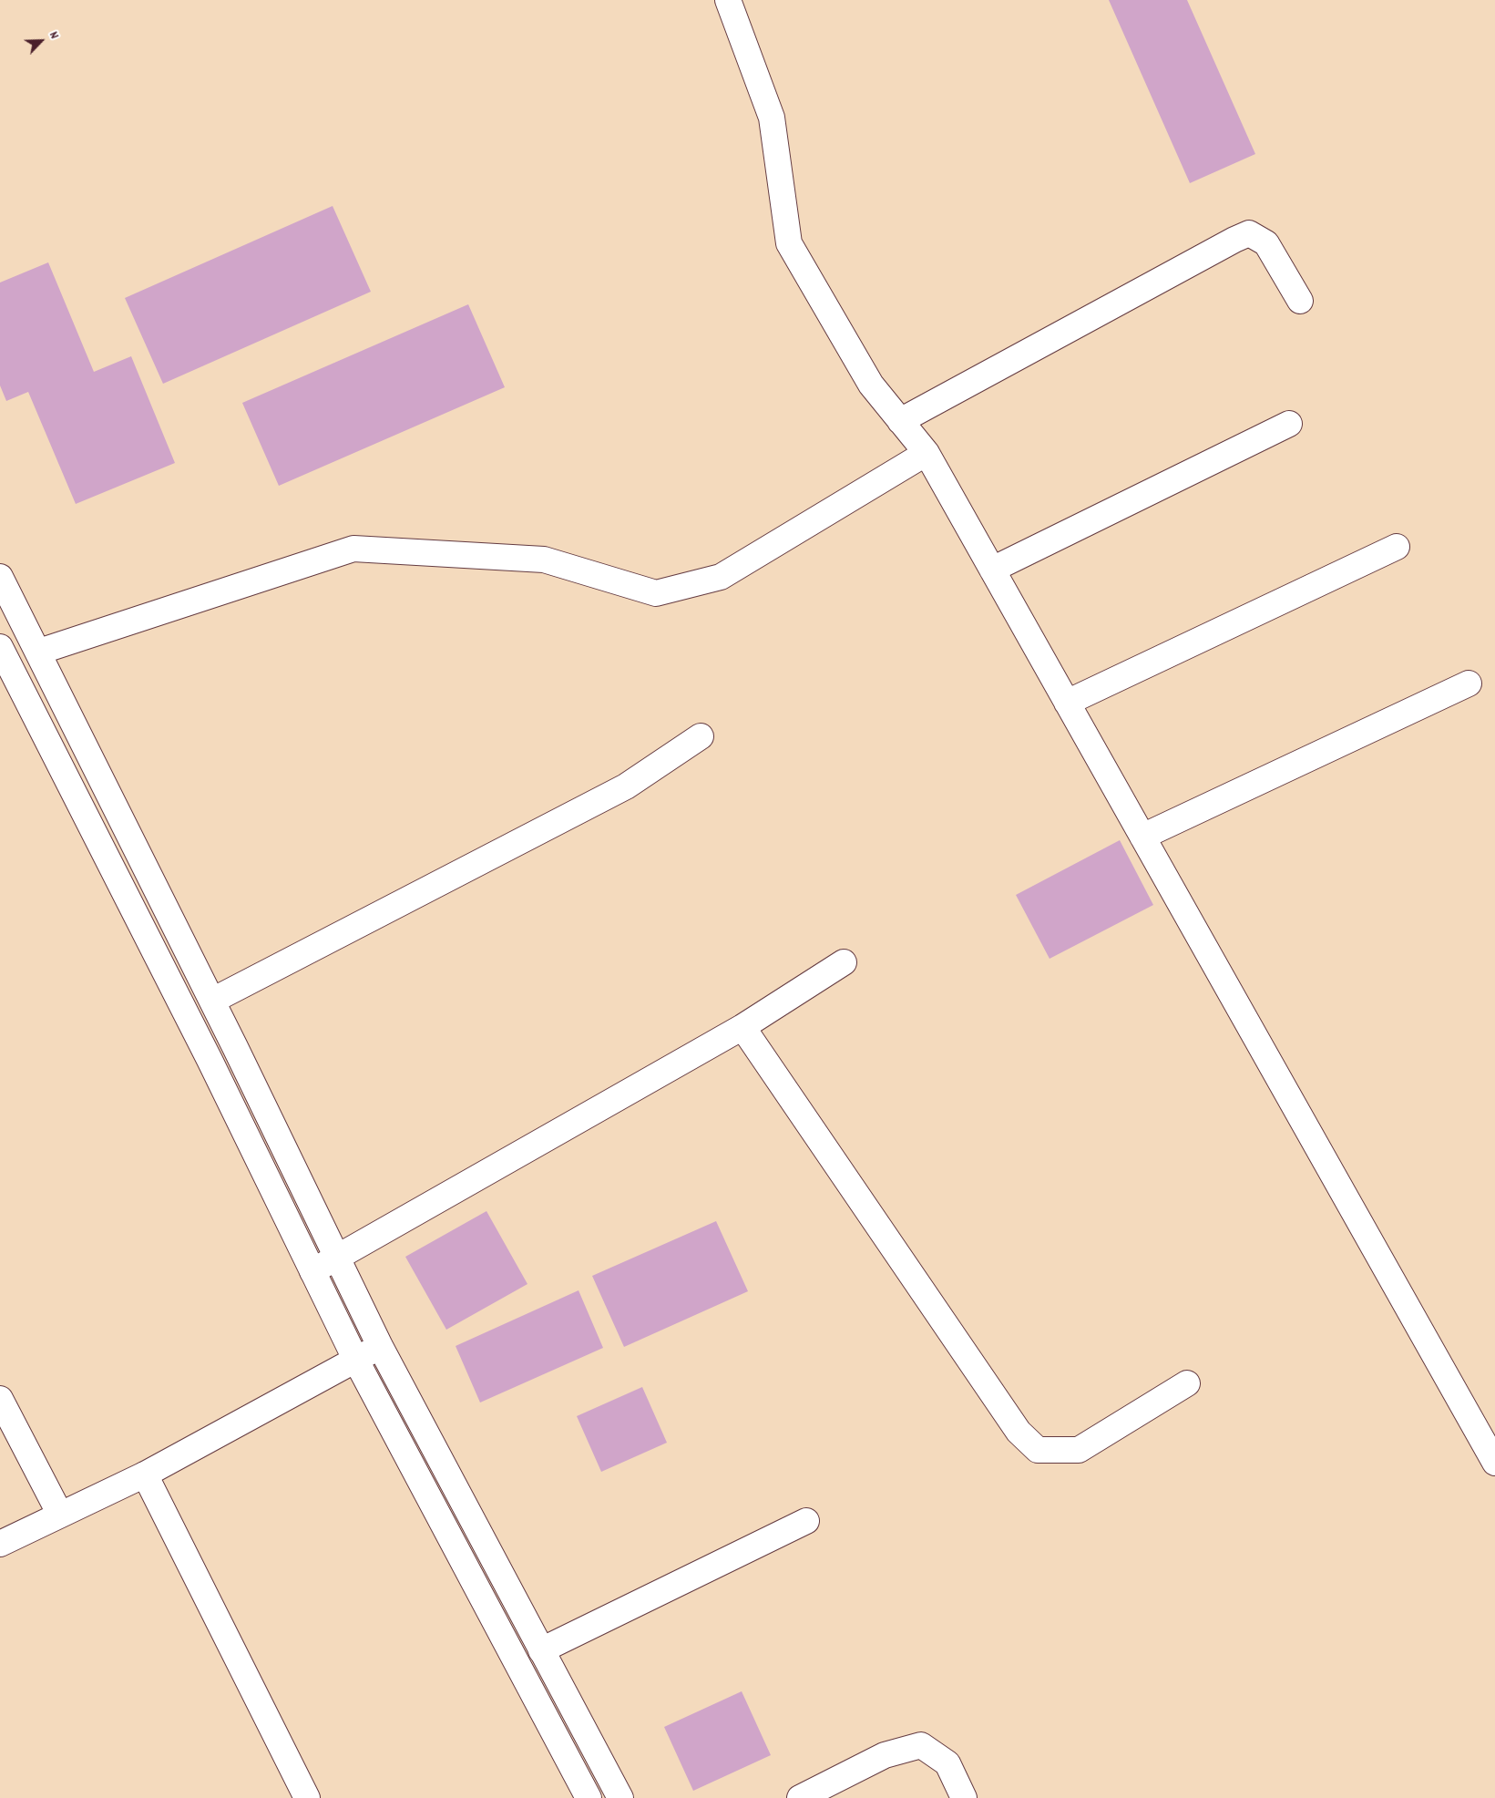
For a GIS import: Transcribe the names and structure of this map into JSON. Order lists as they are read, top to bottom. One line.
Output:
{"north":"top right"}
